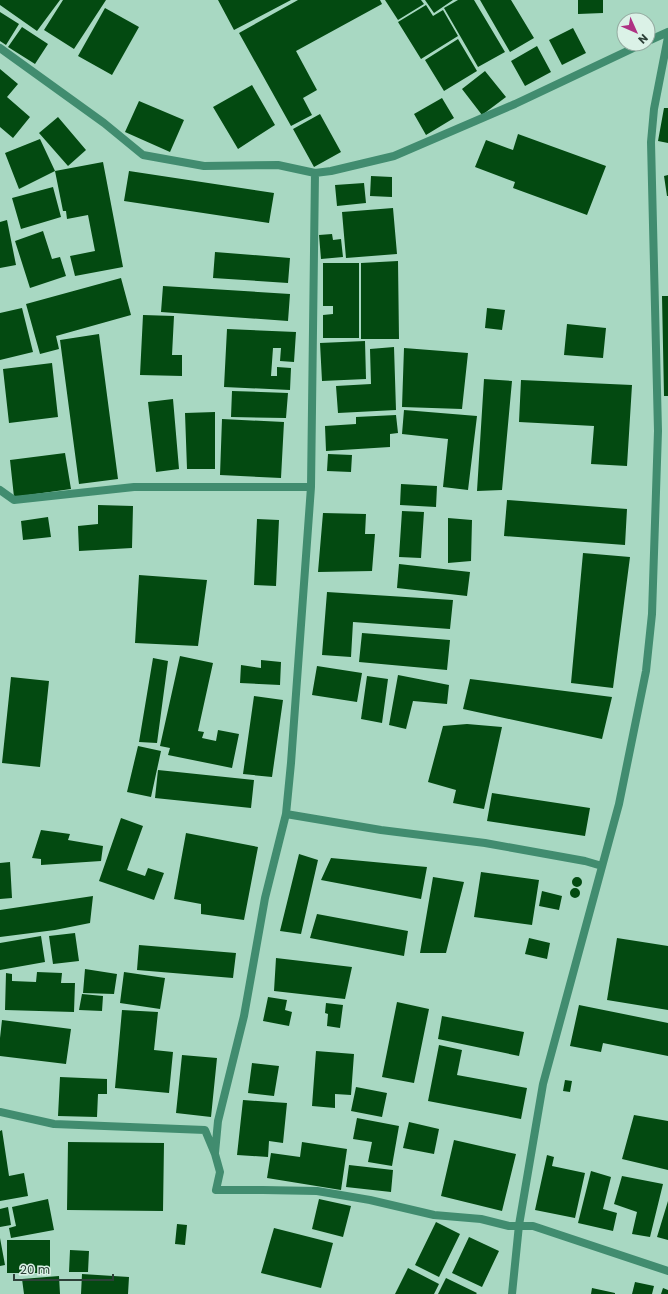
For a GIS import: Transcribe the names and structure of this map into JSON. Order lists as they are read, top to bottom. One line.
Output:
{"scale_bar":"20 m","north":"bottom right"}
